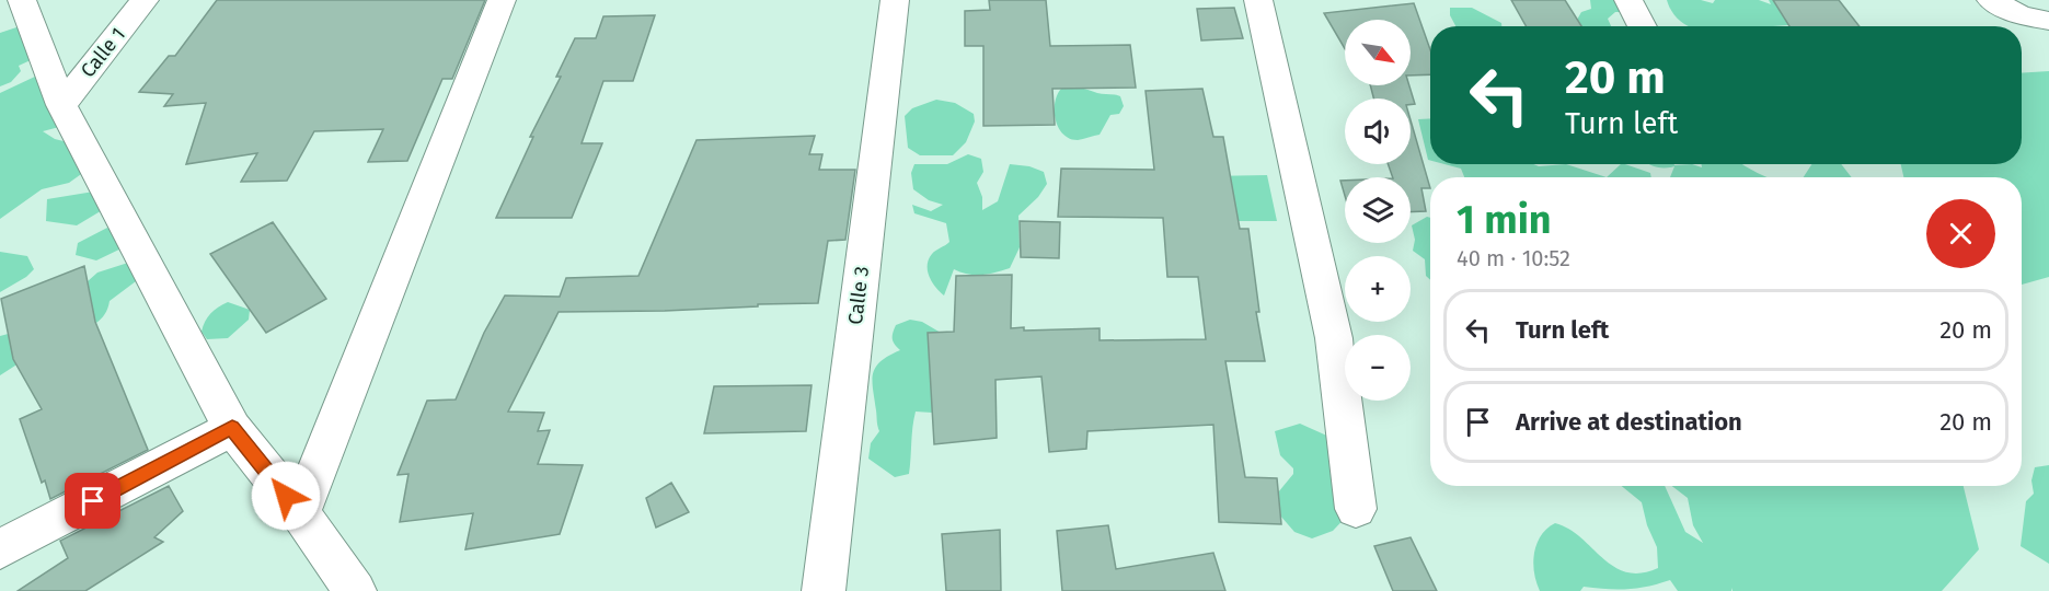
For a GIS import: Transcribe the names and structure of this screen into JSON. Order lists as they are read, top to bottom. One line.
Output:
{"streets":{"street":["Calle 1","Calle 3"]},"north":"bottom right","page":{"map_buttons":["+","−"],"turn":["20 m","Turn left"],"heading":["1 min","40 m · 10:52"],"list":[{"name":"Turn left","value":"20 m"},{"name":"Arrive at destination","value":"20 m"}]}}
